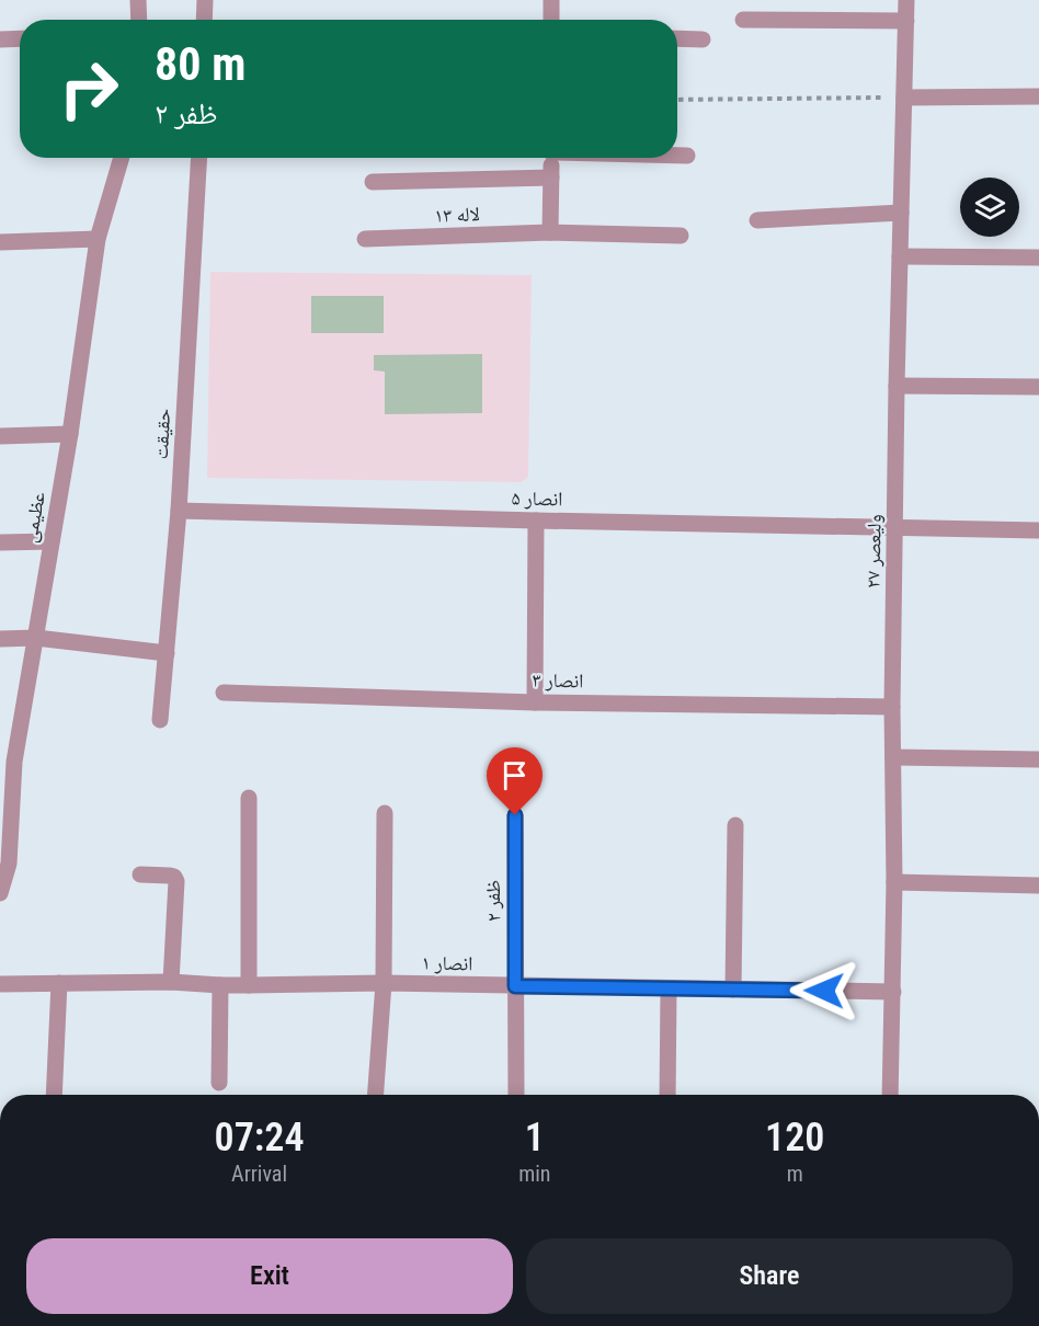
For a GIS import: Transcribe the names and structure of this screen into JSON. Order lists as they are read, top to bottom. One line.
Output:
{"streets":{"street":["لاله ۱۳","حقیقت","انصار ۵","عظیمی","ولیعصر ۲۷","انصار ۳","ظفر ۲","انصار ۱"]},"crossings":[["حقیقت","انصار ۵"],["انصار ۵","ولیعصر ۲۷"],["ولیعصر ۲۷","انصار ۳"],["ولیعصر ۲۷","انصار ۱"],["ظفر ۲","انصار ۱"]],"page":{"turn":["80 m","ظفر ۲"],"eta":["07:24","Arrival","1","min","120","m"],"buttons":["Exit","Share"]}}
